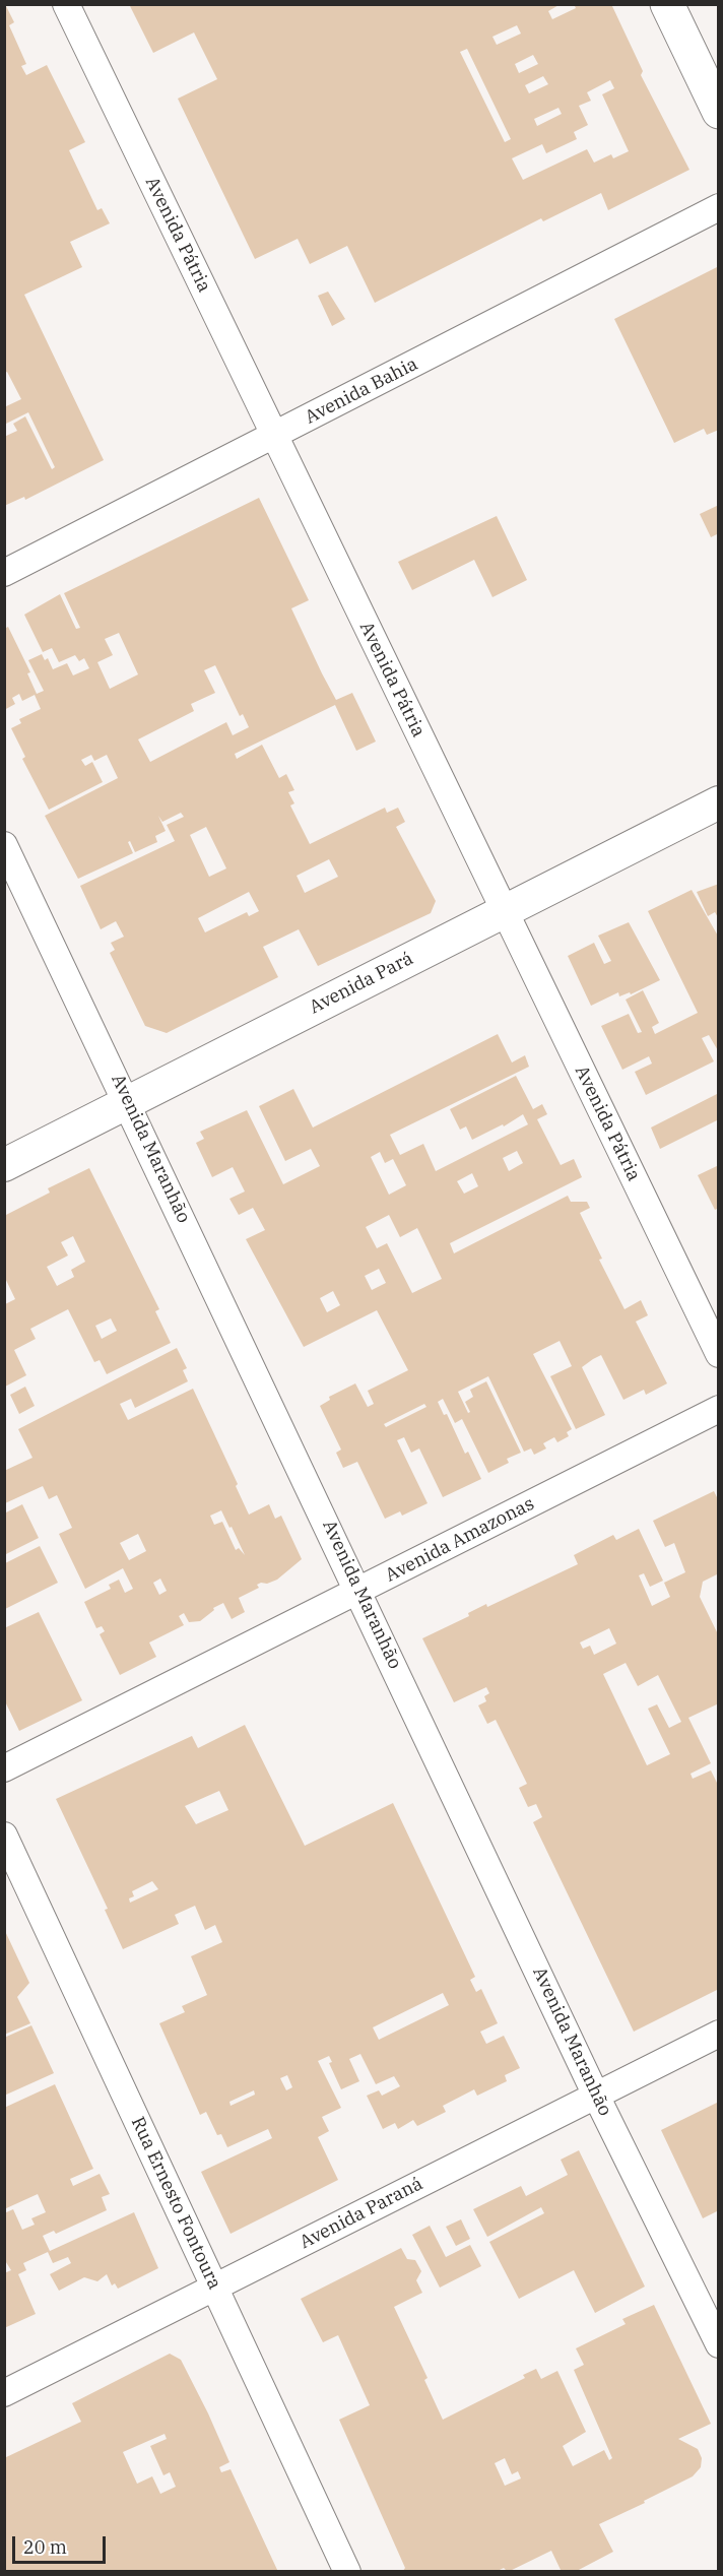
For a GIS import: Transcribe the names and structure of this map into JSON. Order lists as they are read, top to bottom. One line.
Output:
{"streets":{"street":["Avenida Pátria","Avenida Bahia","Avenida Pará","Avenida Maranhão","Avenida Amazonas","Rua Ernesto Fontoura","Avenida Paraná"]},"crossings":[["Avenida Pátria","Avenida Bahia"],["Avenida Pátria","Avenida Pará"],["Avenida Pará","Avenida Maranhão"],["Avenida Maranhão","Avenida Amazonas"],["Avenida Maranhão","Avenida Paraná"],["Rua Ernesto Fontoura","Avenida Paraná"]],"scale_bar":"20 m"}
